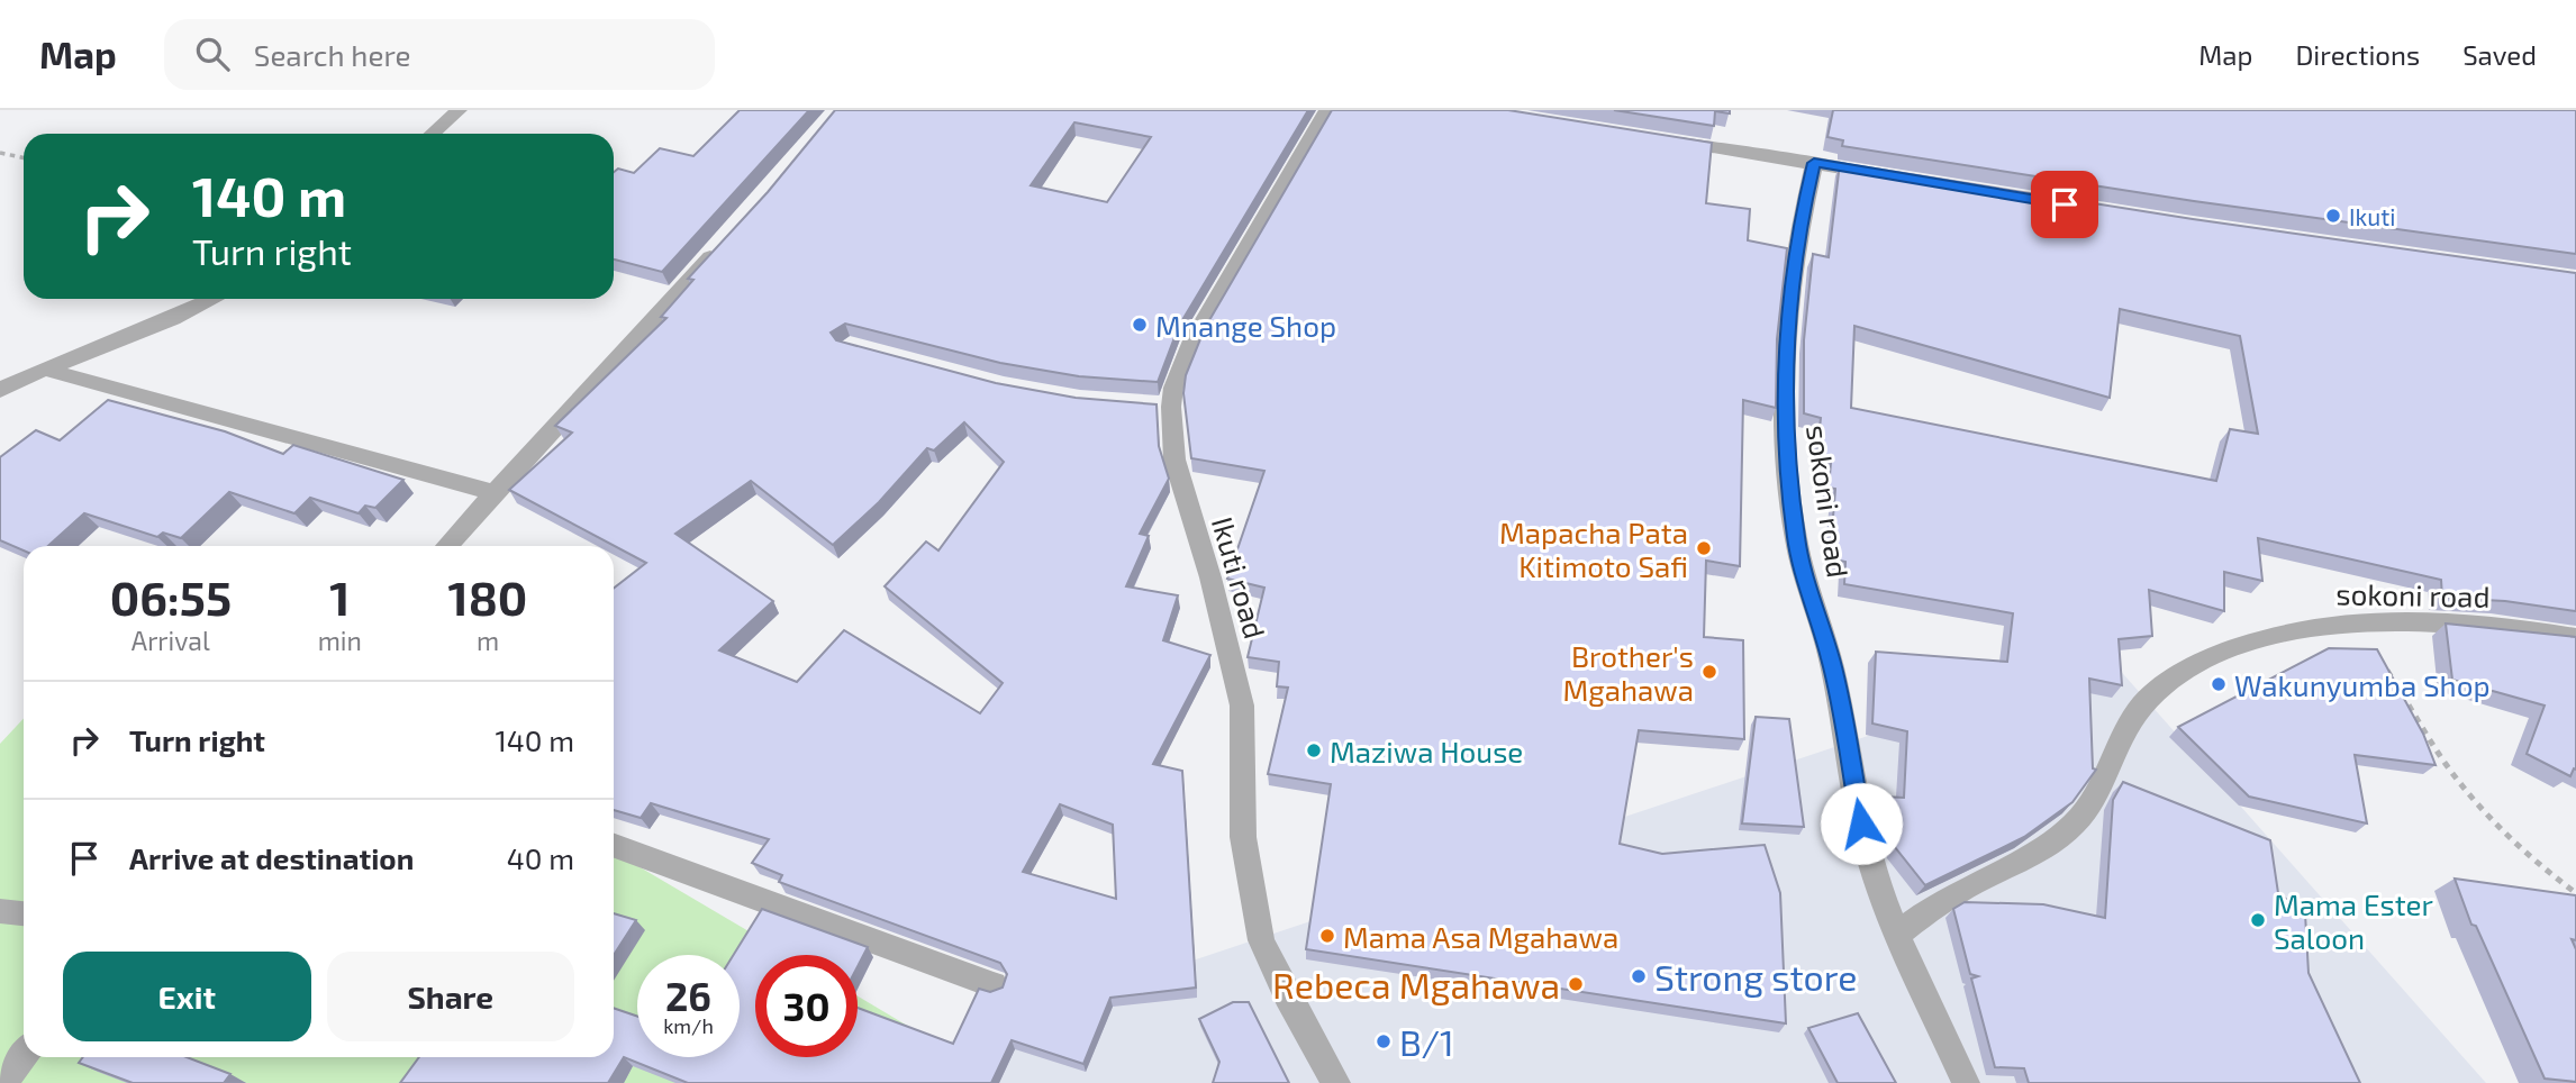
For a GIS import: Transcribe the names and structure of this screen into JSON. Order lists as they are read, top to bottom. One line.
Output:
{"streets":{"street":["sokoni road","Ikuti road"]},"places":["Ikuti","Mnange Shop","Mapacha Pata Kitimoto Safi","Brother's Mgahawa","Wakunyumba Shop","Maziwa House","Mama Ester Saloon","Mama Asa Mgahawa","Strong store","Rebeca Mgahawa","B/1"],"page":{"header":"Map","search":"Search here","nav":["Map","Directions","Saved"],"turn":["140 m","Turn right"],"eta":["06:55","Arrival","1","min","180","m"],"list":[{"name":"Turn right","value":"140 m"},{"name":"Arrive at destination","value":"40 m"}],"buttons":["Exit","Share"],"speed":"26 km/h","limit":"30"}}
